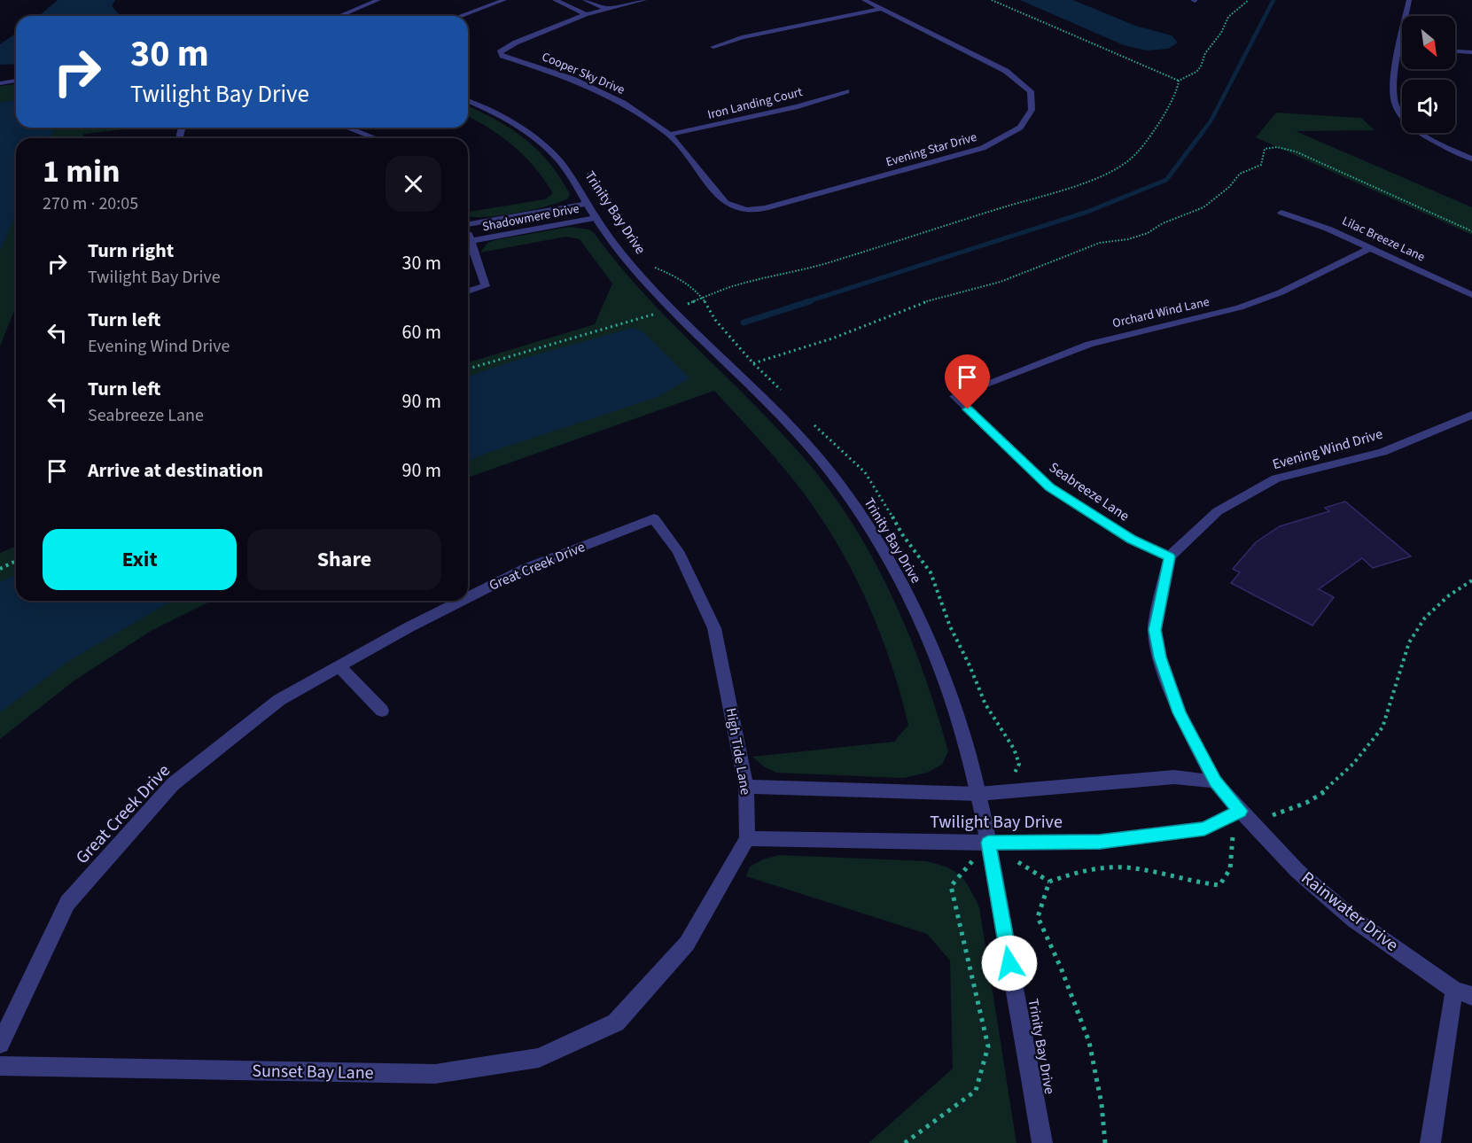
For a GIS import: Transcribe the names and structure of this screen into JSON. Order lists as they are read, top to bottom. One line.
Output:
{"streets":{"street":["Cooper Sky Drive","Iron Landing Court","Evening Star Drive","Trinity Bay Drive","Shadowmere Drive","Lilac Breeze Lane","Orchard Wind Lane","Evening Wind Drive","Seabreeze Lane","Great Creek Drive","High Tide Lane","Twilight Bay Drive","Rainwater Drive","Sunset Bay Lane"]},"crossings":[["Cooper Sky Drive","Iron Landing Court"],["Cooper Sky Drive","Evening Star Drive"],["Trinity Bay Drive","Shadowmere Drive"],["Trinity Bay Drive","Twilight Bay Drive"],["Lilac Breeze Lane","Orchard Wind Lane"],["Orchard Wind Lane","Seabreeze Lane"],["Evening Wind Drive","Seabreeze Lane"],["Great Creek Drive","High Tide Lane"],["High Tide Lane","Twilight Bay Drive"],["High Tide Lane","Sunset Bay Lane"],["Twilight Bay Drive","Rainwater Drive"],["Twilight Bay Drive","Sunset Bay Lane"]],"north":"bottom right","page":{"turn":["30 m","Twilight Bay Drive"],"heading":["1 min","270 m · 20:05"],"list":[{"name":"Turn right","note":"Twilight Bay Drive","value":"30 m"},{"name":"Turn left","note":"Evening Wind Drive","value":"60 m"},{"name":"Turn left","note":"Seabreeze Lane","value":"90 m"},{"name":"Arrive at destination","value":"90 m"}],"buttons":["Exit","Share"]}}
